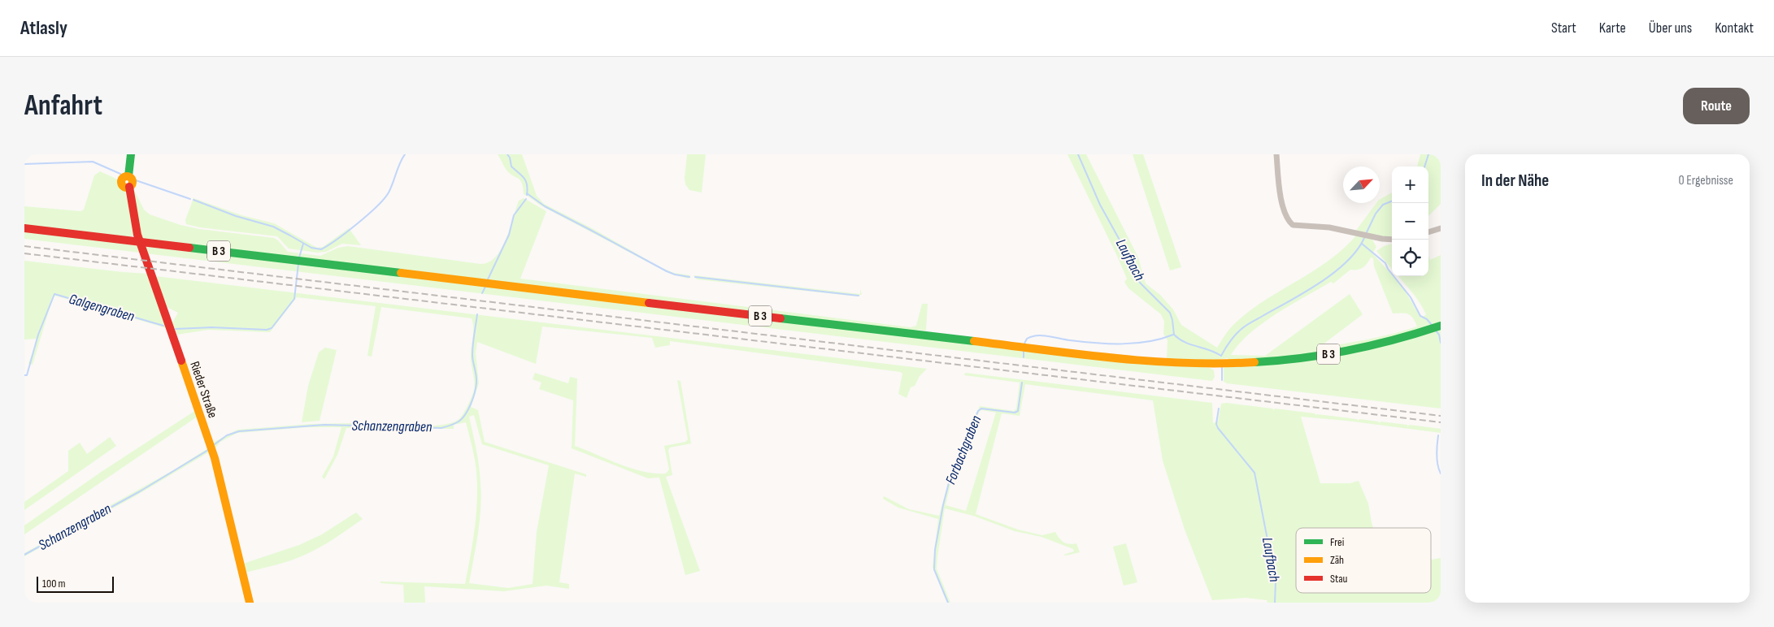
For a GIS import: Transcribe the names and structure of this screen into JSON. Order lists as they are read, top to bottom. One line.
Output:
{"streets":{"main road":["B 3","Rieder Straße"]},"water":["Laufbach","Galgengraben","Schanzengraben","Forbachgraben"],"legend":["Frei","Zäh","Stau"],"scale_bar":"100 m","north":"top right","page":{"header":"Atlasly","nav":["Start","Karte","Über uns","Kontakt"],"buttons":"Route","title":"Anfahrt","heading":["In der Nähe","0 Ergebnisse"],"map_buttons":["+","−"],"scale":"100 m"}}
